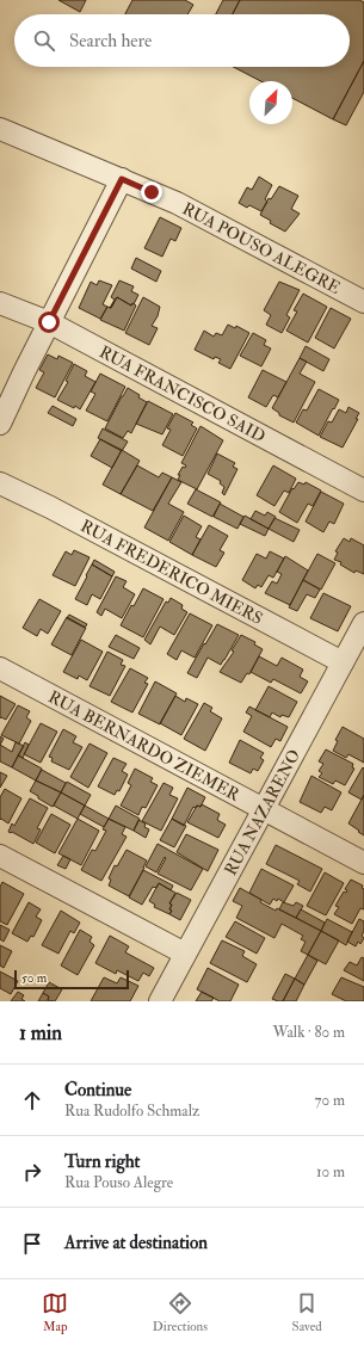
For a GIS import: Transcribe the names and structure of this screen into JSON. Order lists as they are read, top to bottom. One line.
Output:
{"streets":{"street":["RUA POUSO ALEGRE","RUA FRANCISCO SAID","RUA FREDERICO MIERS","RUA BERNARDO ZIEMER","RUA NAZARENO"]},"crossings":[["RUA FREDERICO MIERS","RUA NAZARENO"],["RUA BERNARDO ZIEMER","RUA NAZARENO"]],"scale_bar":"50 m","north":"top right","page":{"search":"Search here","scale":"50 m","heading":["1 min","Walk · 80 m"],"list":[["Continue","Rua Rudolfo Schmalz","70 m"],["Turn right","Rua Pouso Alegre","10 m"],"Arrive at destination"],"nav":["Map","Directions","Saved"]}}
